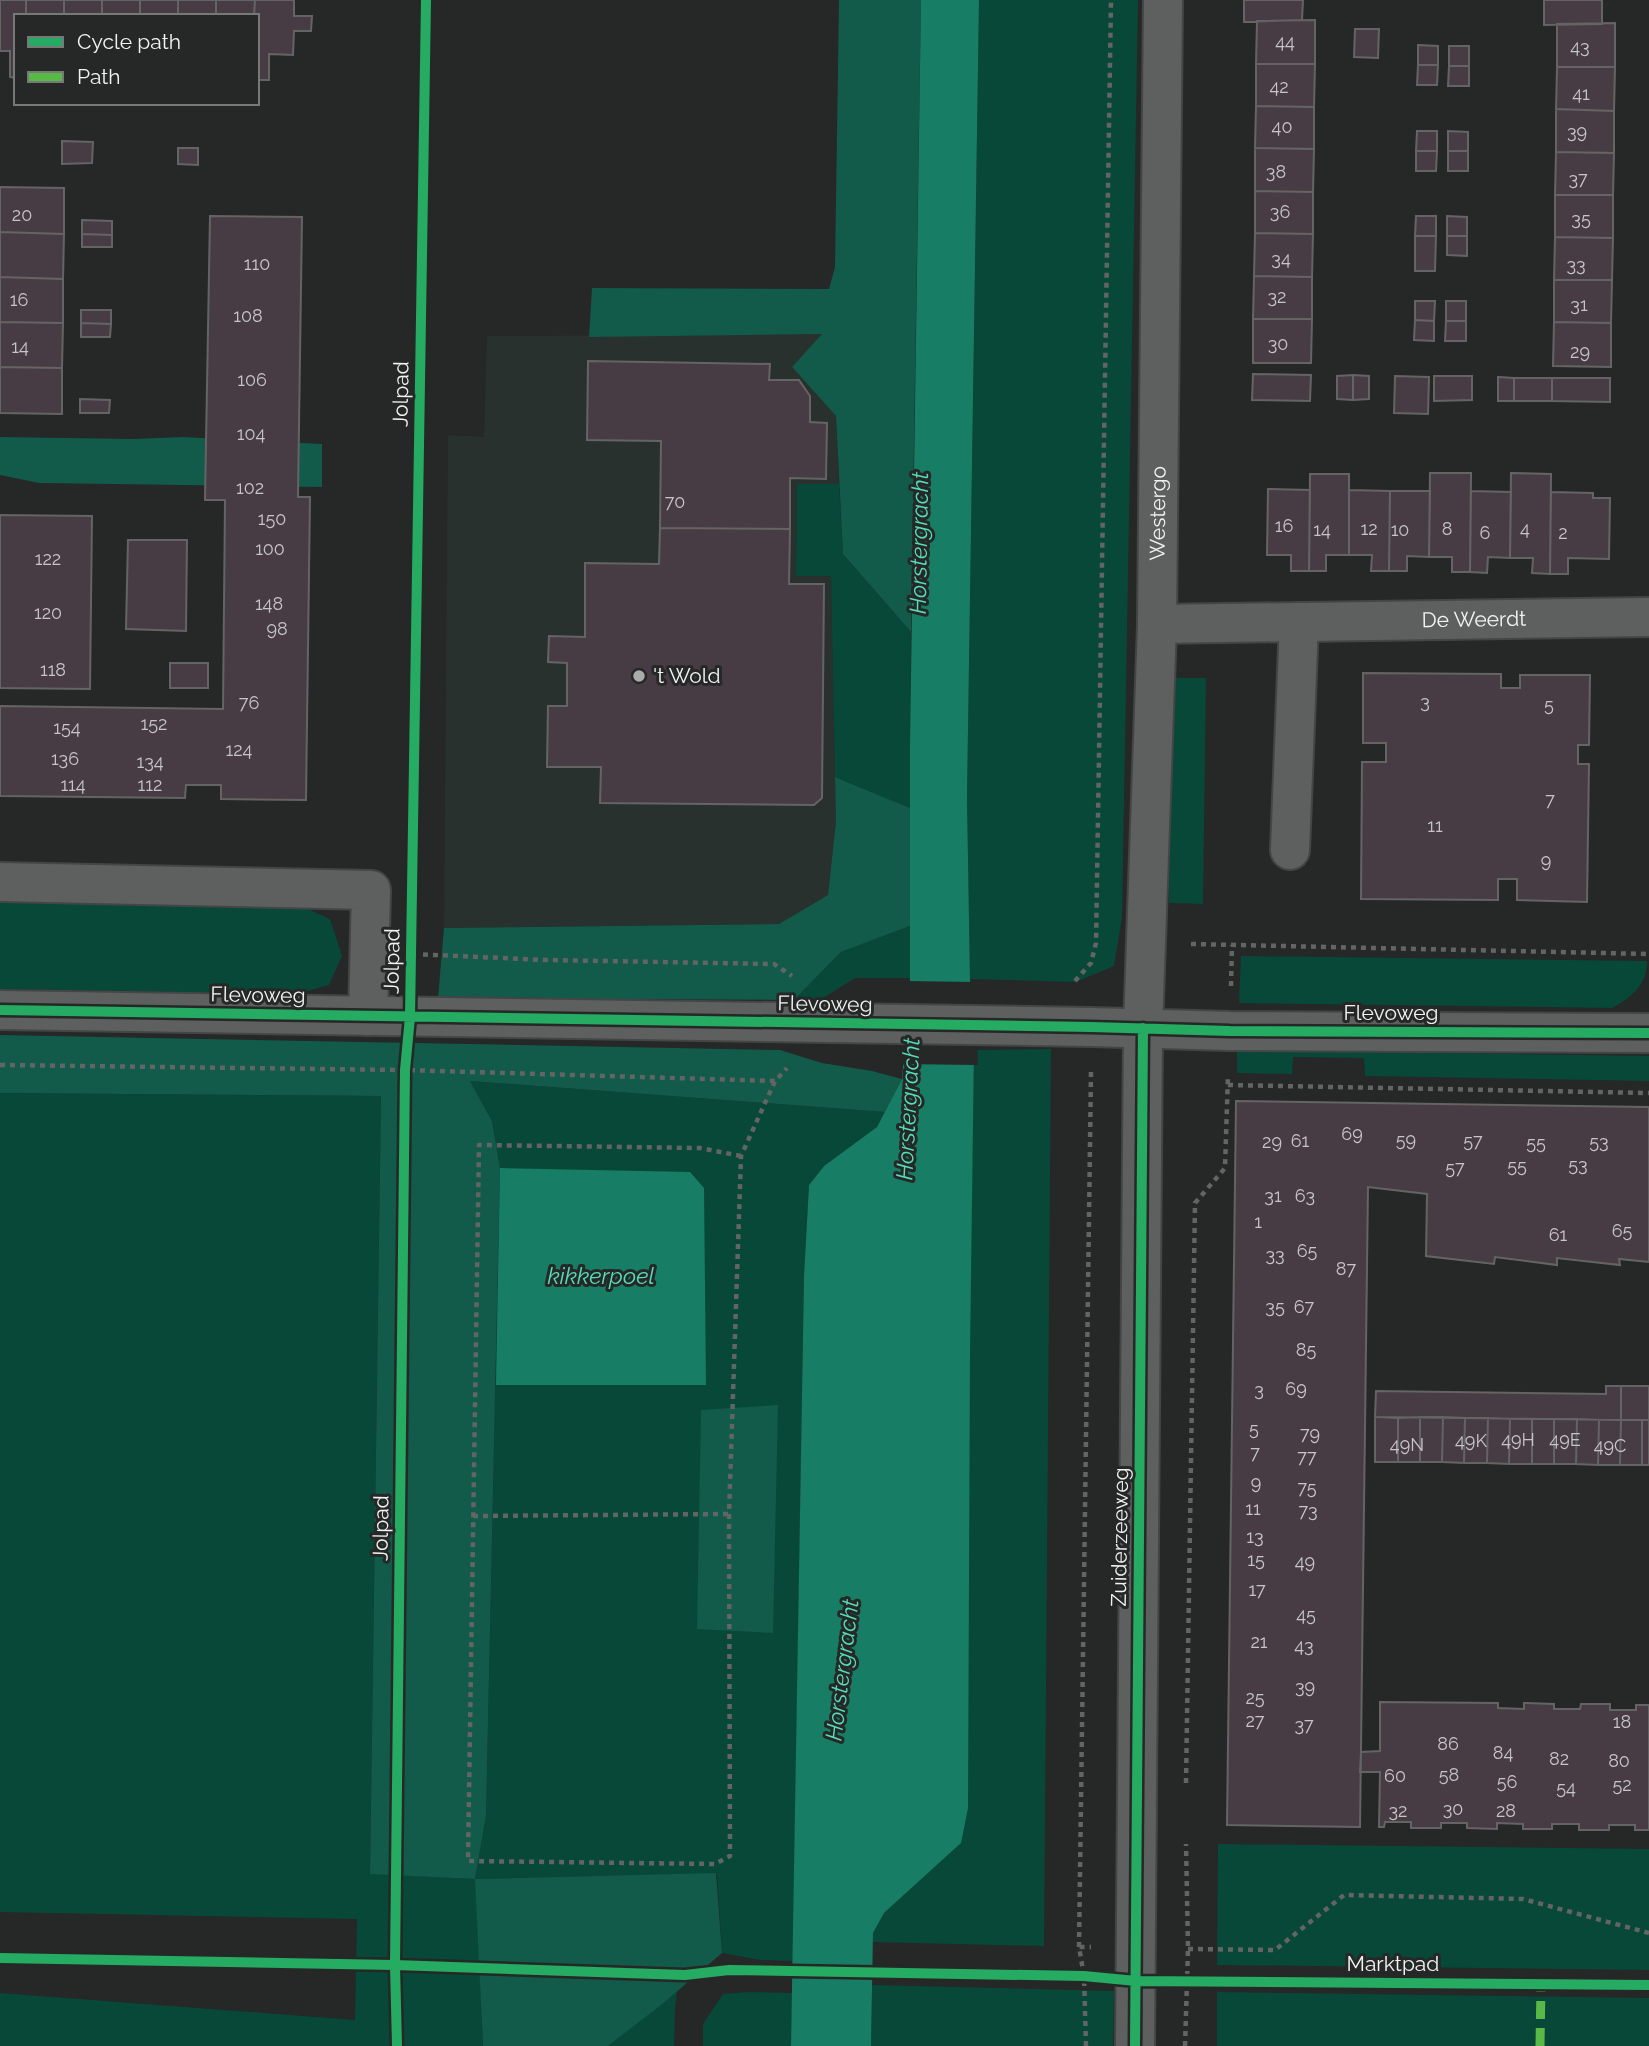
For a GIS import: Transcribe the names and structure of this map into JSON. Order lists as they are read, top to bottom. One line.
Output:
{"streets":{"street":["Westergo","De Weerdt","Flevoweg","Zuiderzeeweg"],"cycle path":["Jolpad","Marktpad"]},"crossings":[["Jolpad","Flevoweg"],["Westergo","De Weerdt"],["Westergo","Flevoweg"],["Westergo","Zuiderzeeweg"],["Flevoweg","Zuiderzeeweg"]],"water":["Horstergracht","kikkerpoel"],"places":["'t Wold"],"house_numbers":["44","43","42","41","40","39","38","37","36","20","35","34","110","33","32","16","31","108","30","14","29","106","104","102","70","150","16","12","8","4","14","10","6","2","100","122","148","120","98","118","3","76","5","152","154","124","136","134","114","112","7","11","9","69","59","61","57","29","53","55","53","55","57","31","63","1","65","61","65","33","87","35","67","85","69","3","5","79","49H","49E","49K","49N","49C","7","77","9","75","11","73","13","15","49","17","45","21","43","39","25","27","18","37","86","84","82","80","58","60","56","52","54","30","32","28"],"legend":["Cycle path","Path"]}
